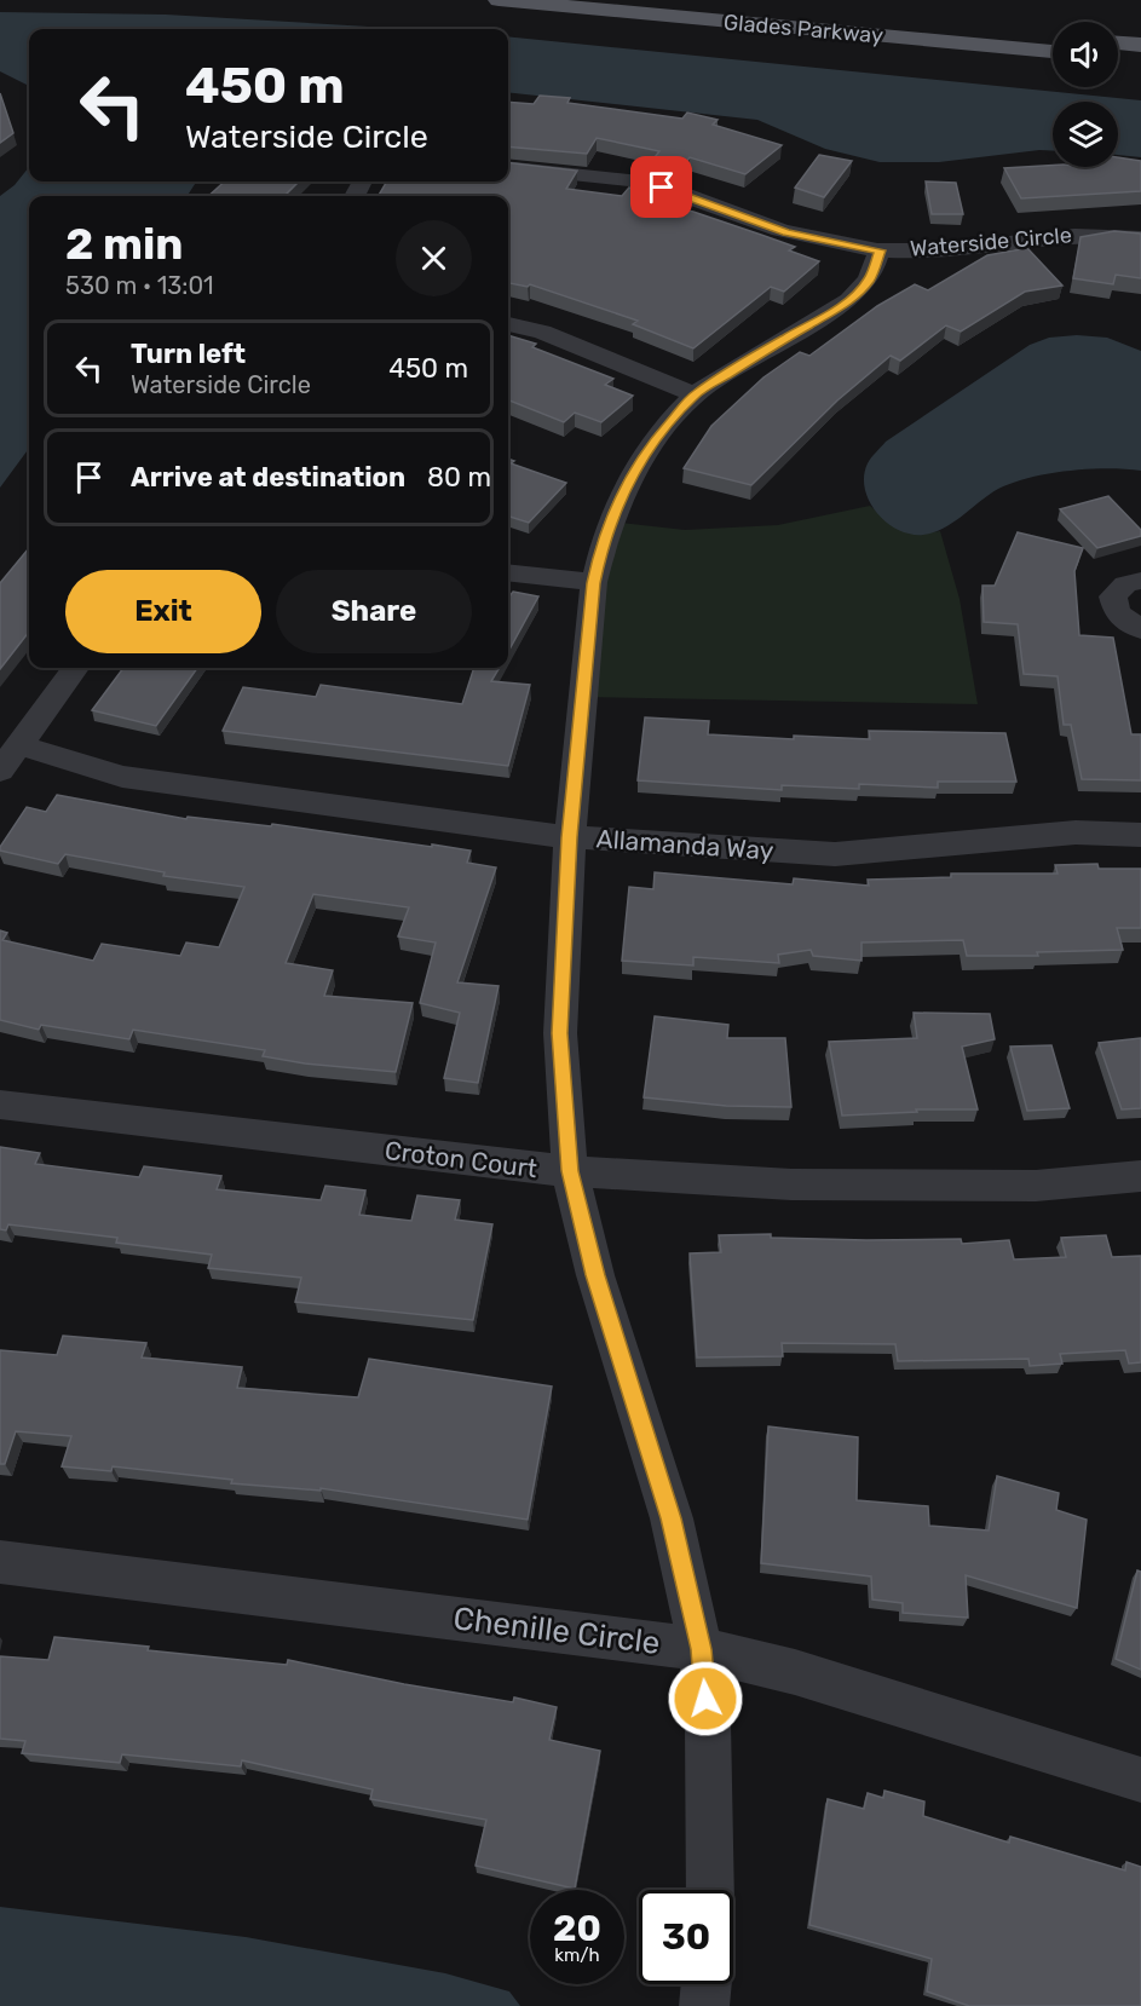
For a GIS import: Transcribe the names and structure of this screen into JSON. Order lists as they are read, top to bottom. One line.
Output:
{"streets":{"main road":["Glades Parkway"],"street":["Waterside Circle","Allamanda Way","Croton Court","Chenille Circle"]},"page":{"turn":["450 m","Waterside Circle"],"heading":["2 min","530 m · 13:01"],"list":[{"name":"Turn left","note":"Waterside Circle","value":"450 m"},{"name":"Arrive at destination","value":"80 m"}],"buttons":["Exit","Share"],"speed":"20 km/h","limit":"30"}}
